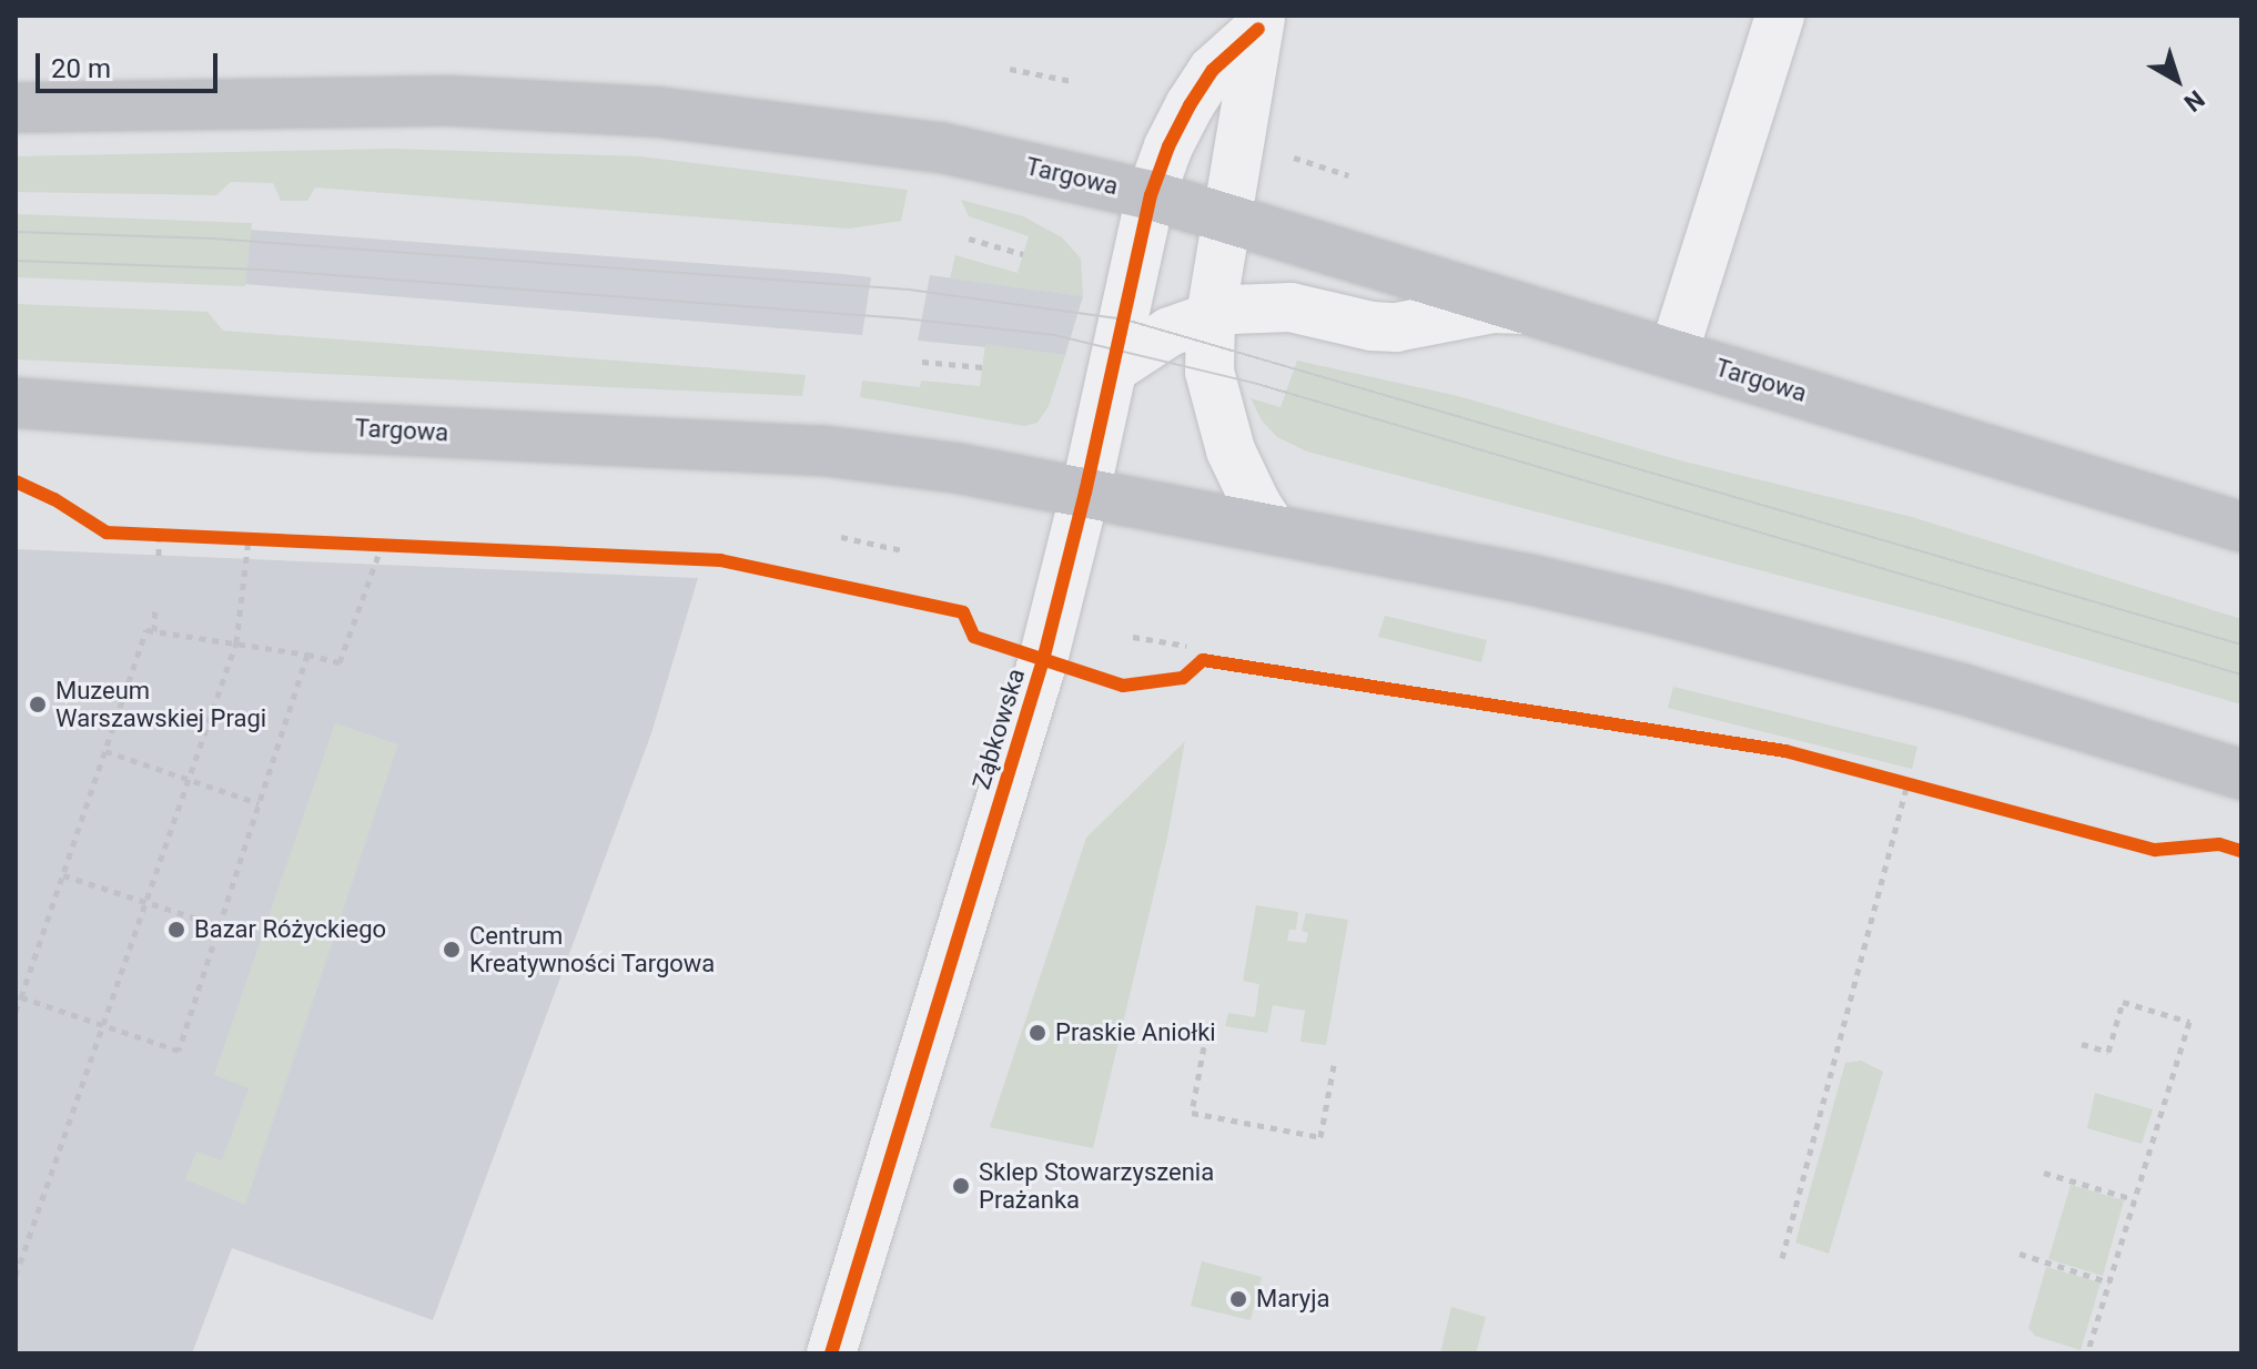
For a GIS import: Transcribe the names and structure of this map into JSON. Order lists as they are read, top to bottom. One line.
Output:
{"streets":{"main road":["Targowa"],"street":["Ząbkowska"]},"crossings":[["Targowa","Ząbkowska"]],"places":["Muzeum Warszawskiej Pragi","Bazar Różyckiego","Centrum Kreatywności Targowa","Praskie Aniołki","Sklep Stowarzyszenia Prażanka","Maryja"],"scale_bar":"20 m","north":"bottom right"}
